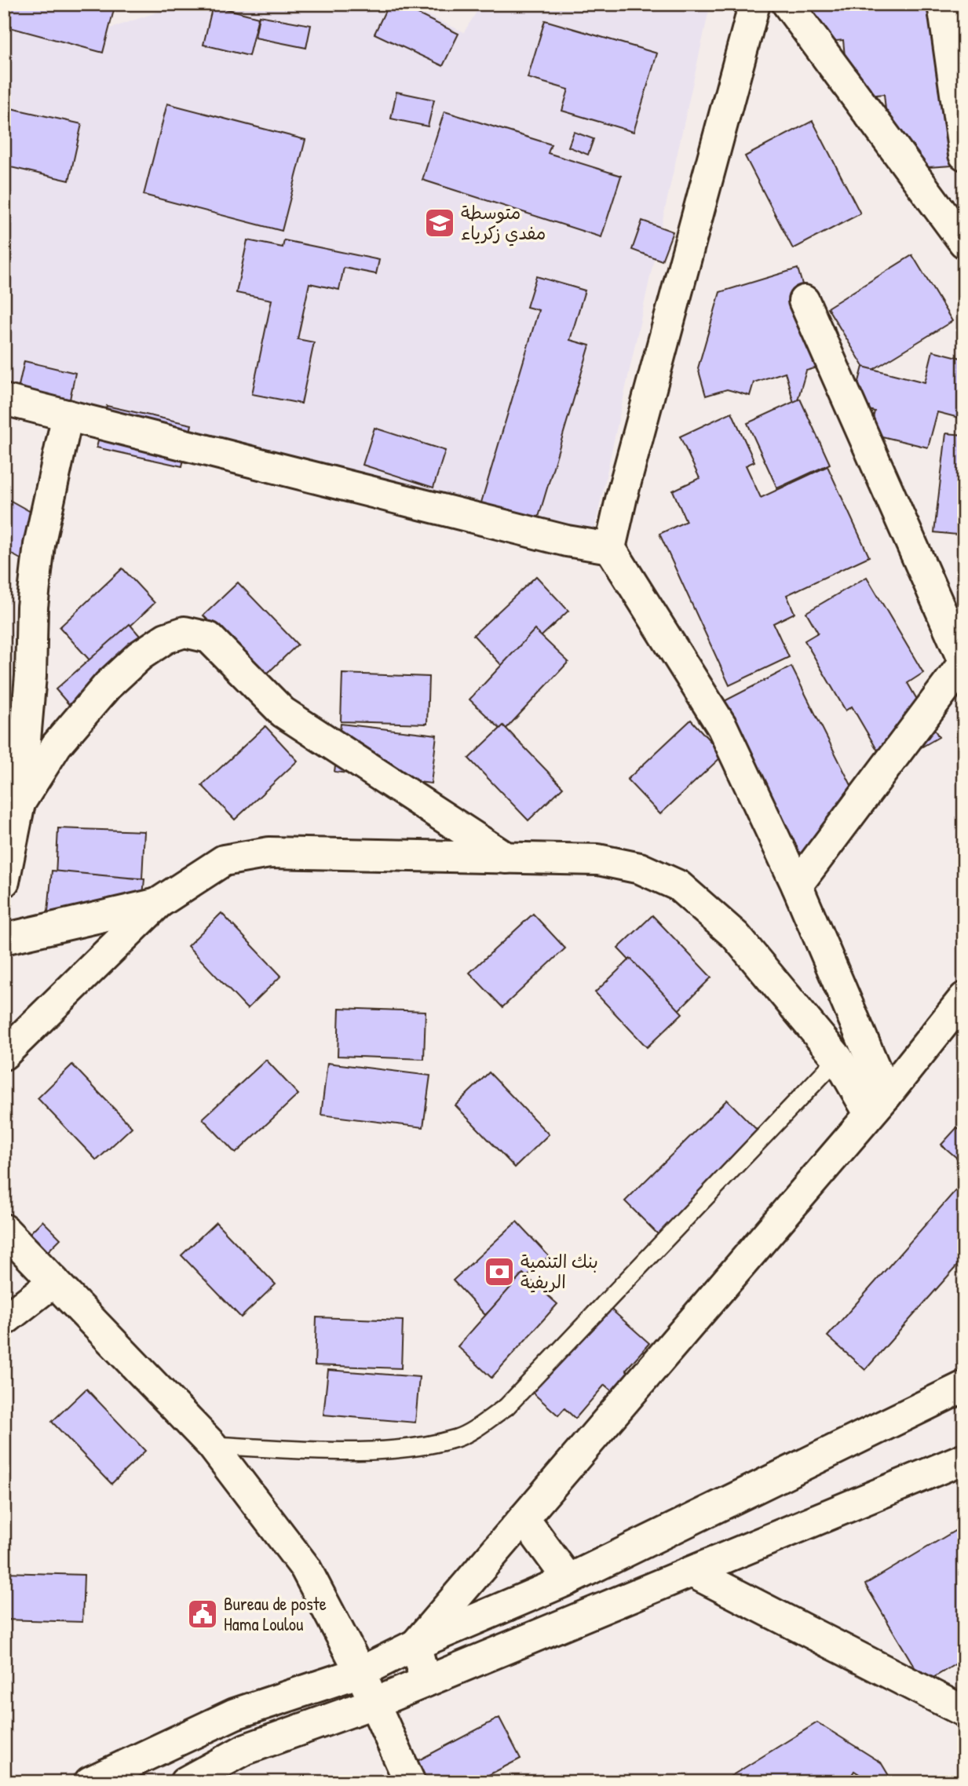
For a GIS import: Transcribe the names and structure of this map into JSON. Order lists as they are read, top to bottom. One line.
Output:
{"places":{"school or university":["متوسطة مفدي زكرياء"],"bank":["بنك التنمية الريفية"],"public building":["Bureau de poste Hama Loulou"]}}
